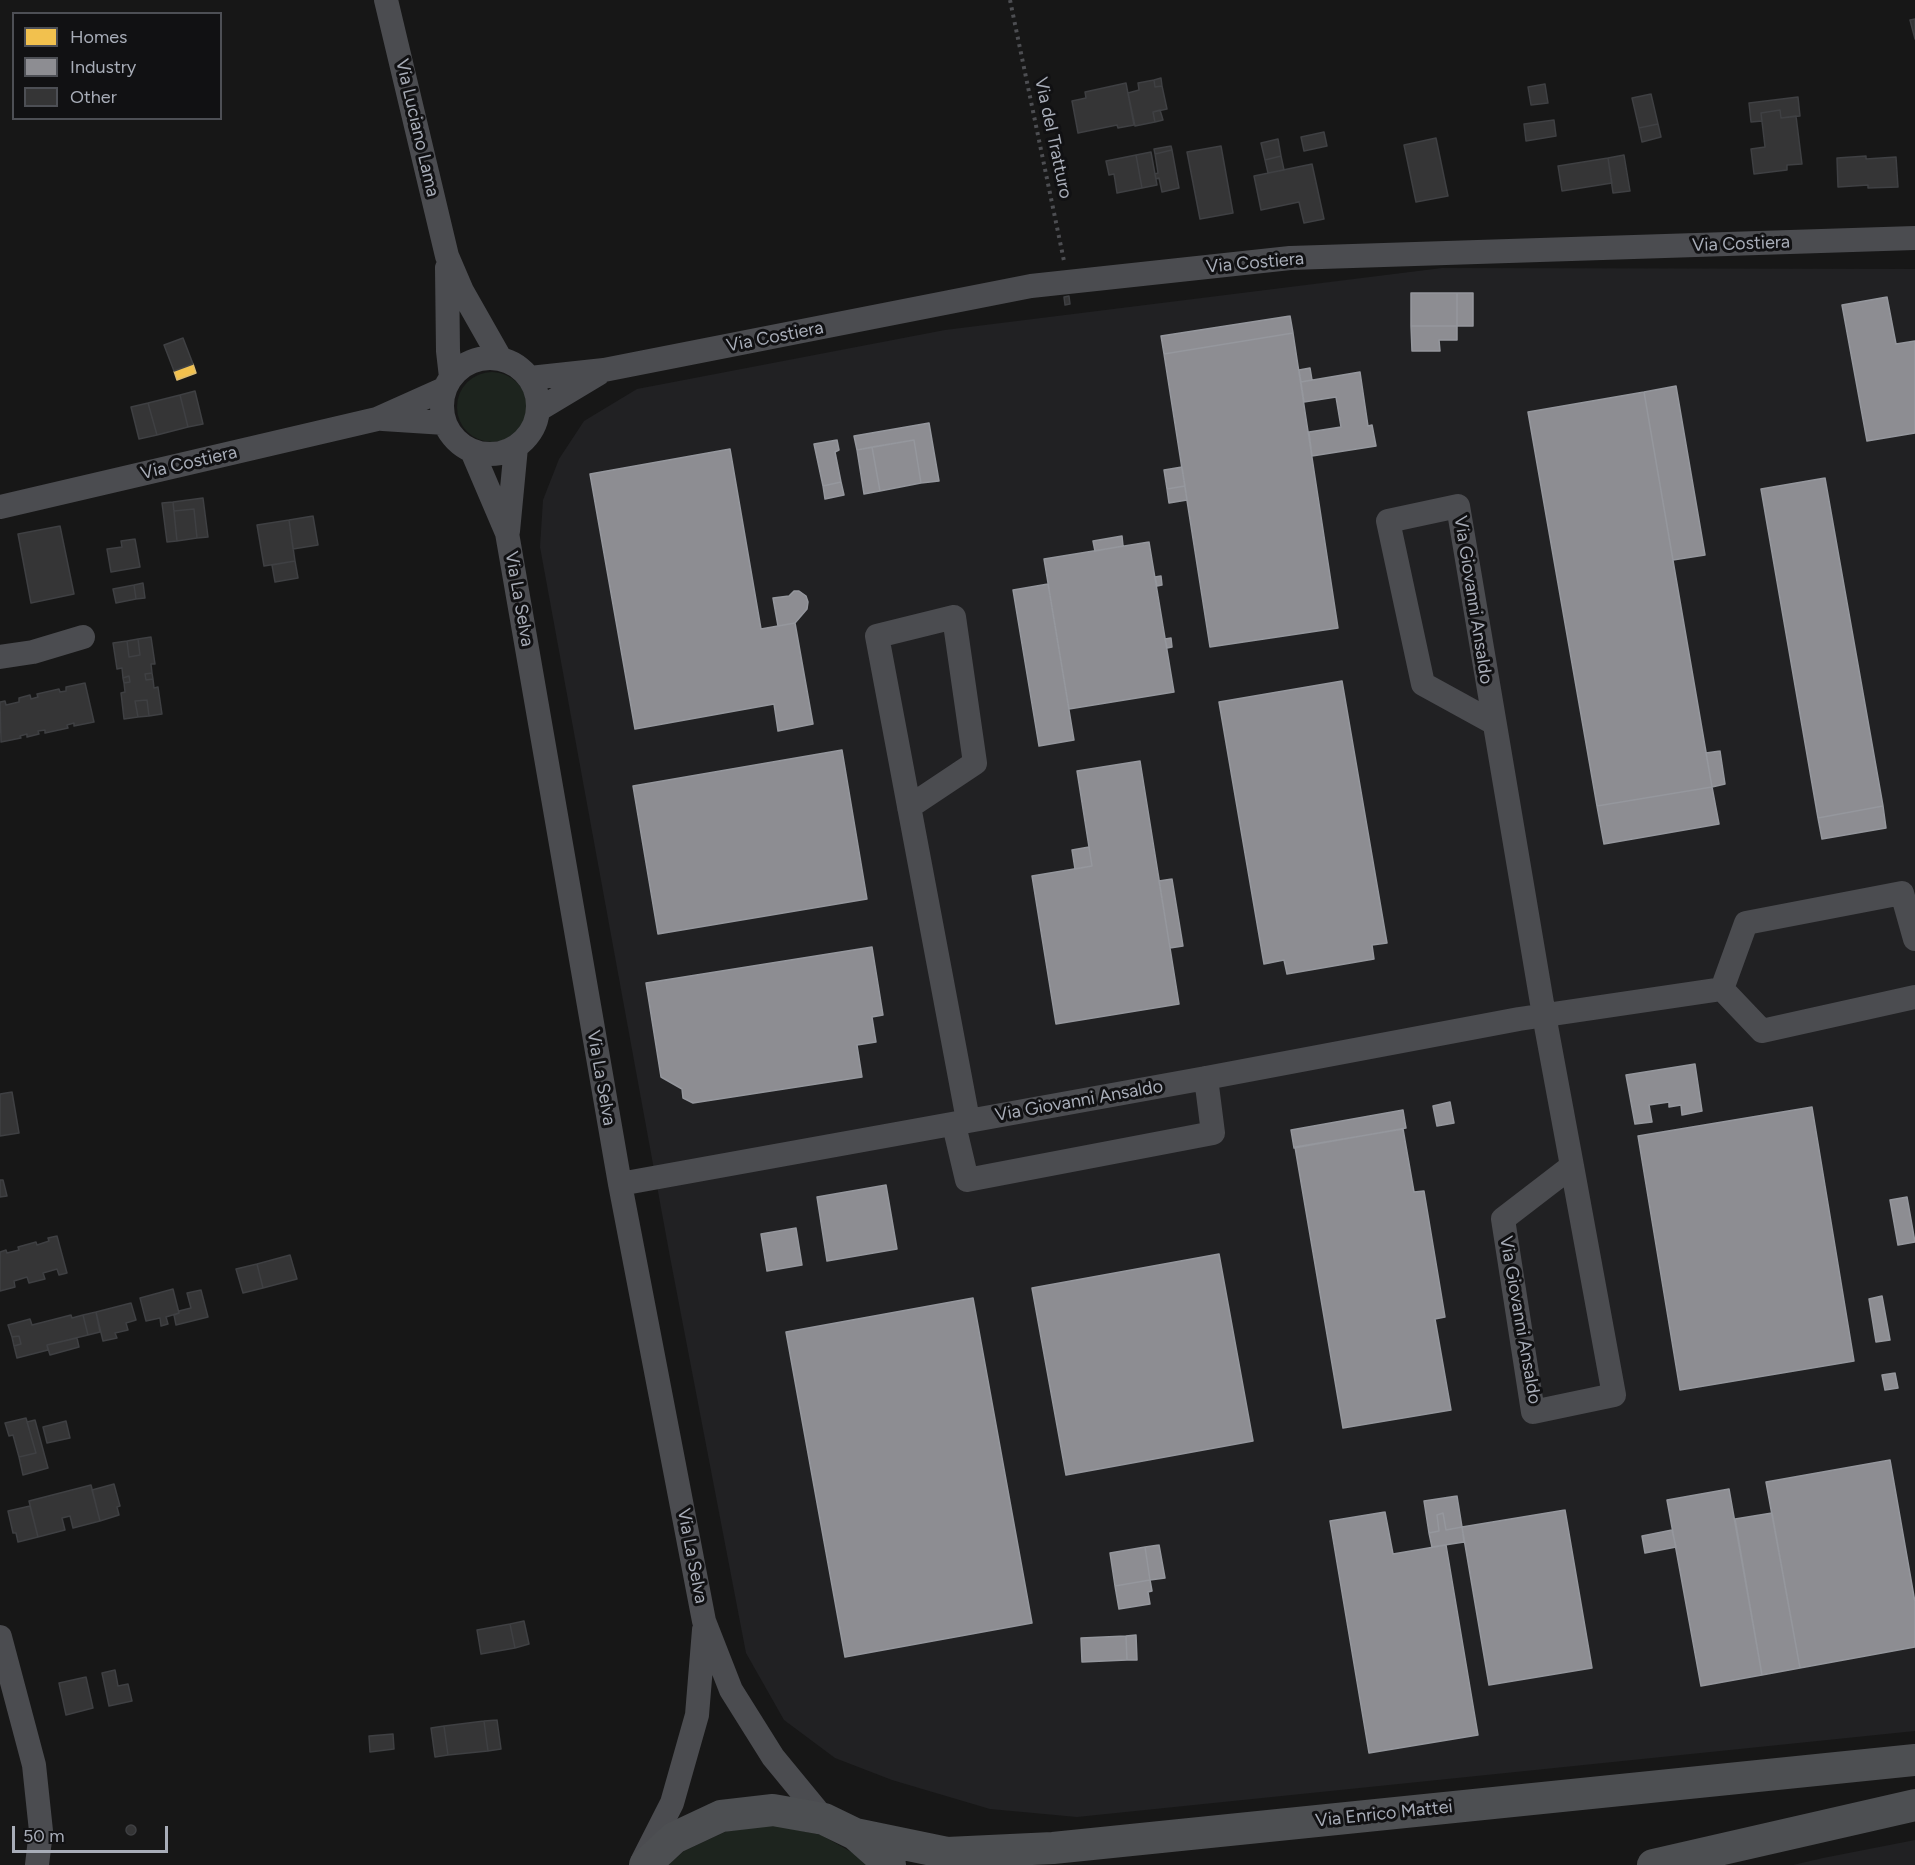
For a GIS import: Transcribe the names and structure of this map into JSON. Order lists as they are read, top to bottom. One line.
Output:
{"streets":{"main road":["Via Enrico Mattei"],"street":["Via Luciano Lama","Via Costiera","Via La Selva","Via Giovanni Ansaldo"],"path":["Via del Tratturo"]},"crossings":[["Via Luciano Lama","Via Costiera"],["Via Luciano Lama","Via La Selva"],["Via del Tratturo","Via Costiera"],["Via Costiera","Via La Selva"],["Via La Selva","Via Giovanni Ansaldo"]],"legend":["Homes","Industry","Other"],"scale_bar":"50 m"}
